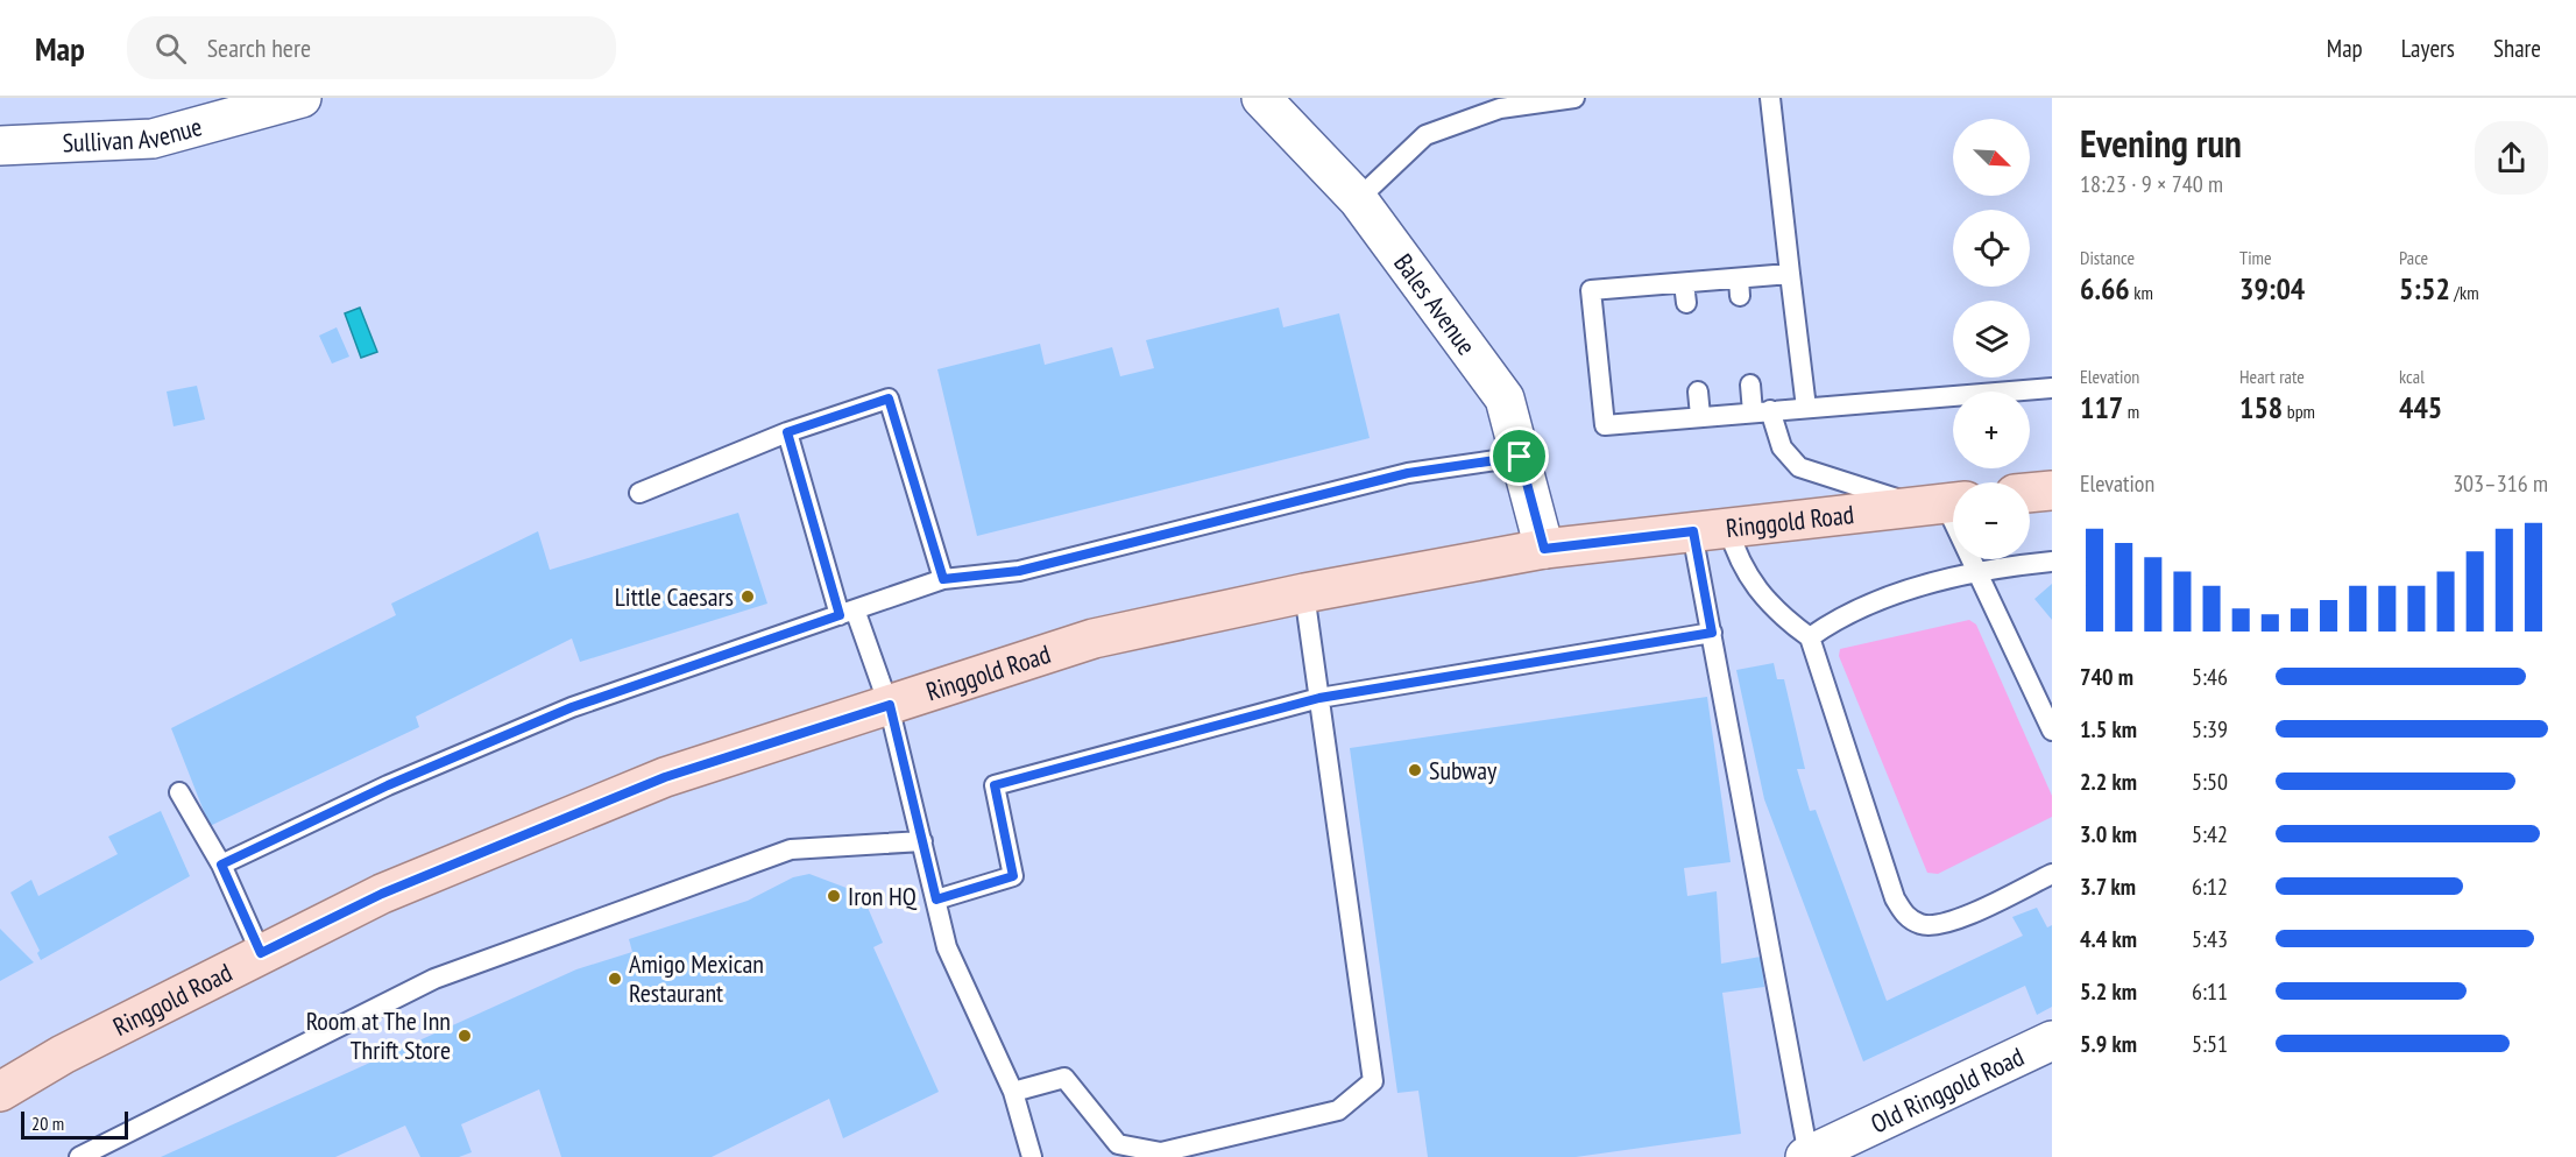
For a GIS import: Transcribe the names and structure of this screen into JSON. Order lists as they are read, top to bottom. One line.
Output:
{"streets":{"main road":["Ringgold Road"],"street":["Sullivan Avenue","Bales Avenue","Old Ringgold Road"]},"crossings":[["Bales Avenue","Ringgold Road"]],"places":["Little Caesars","Subway","Iron HQ","Amigo Mexican Restaurant","Room at The Inn Thrift Store"],"scale_bar":"20 m","north":"bottom right","page":{"header":"Map","search":"Search here","nav":["Map","Layers","Share"],"heading":["Evening run","18:23 · 9 × 740 m"],"map_buttons":["+","−"],"stats":[["Distance","6.66 km"],["Time","39:04"],["Pace","5:52 /km"],["Elevation","117 m"],["Heart rate","158 bpm"],["kcal","445"]],"chart":["Elevation","303–316 m"],"list":[{"name":"740 m","note":"5:46"},{"name":"1.5 km","note":"5:39"},{"name":"2.2 km","note":"5:50"},{"name":"3.0 km","note":"5:42"},{"name":"3.7 km","note":"6:12"},{"name":"4.4 km","note":"5:43"},{"name":"5.2 km","note":"6:11"},{"name":"5.9 km","note":"5:51"}],"scale":"20 m"}}
